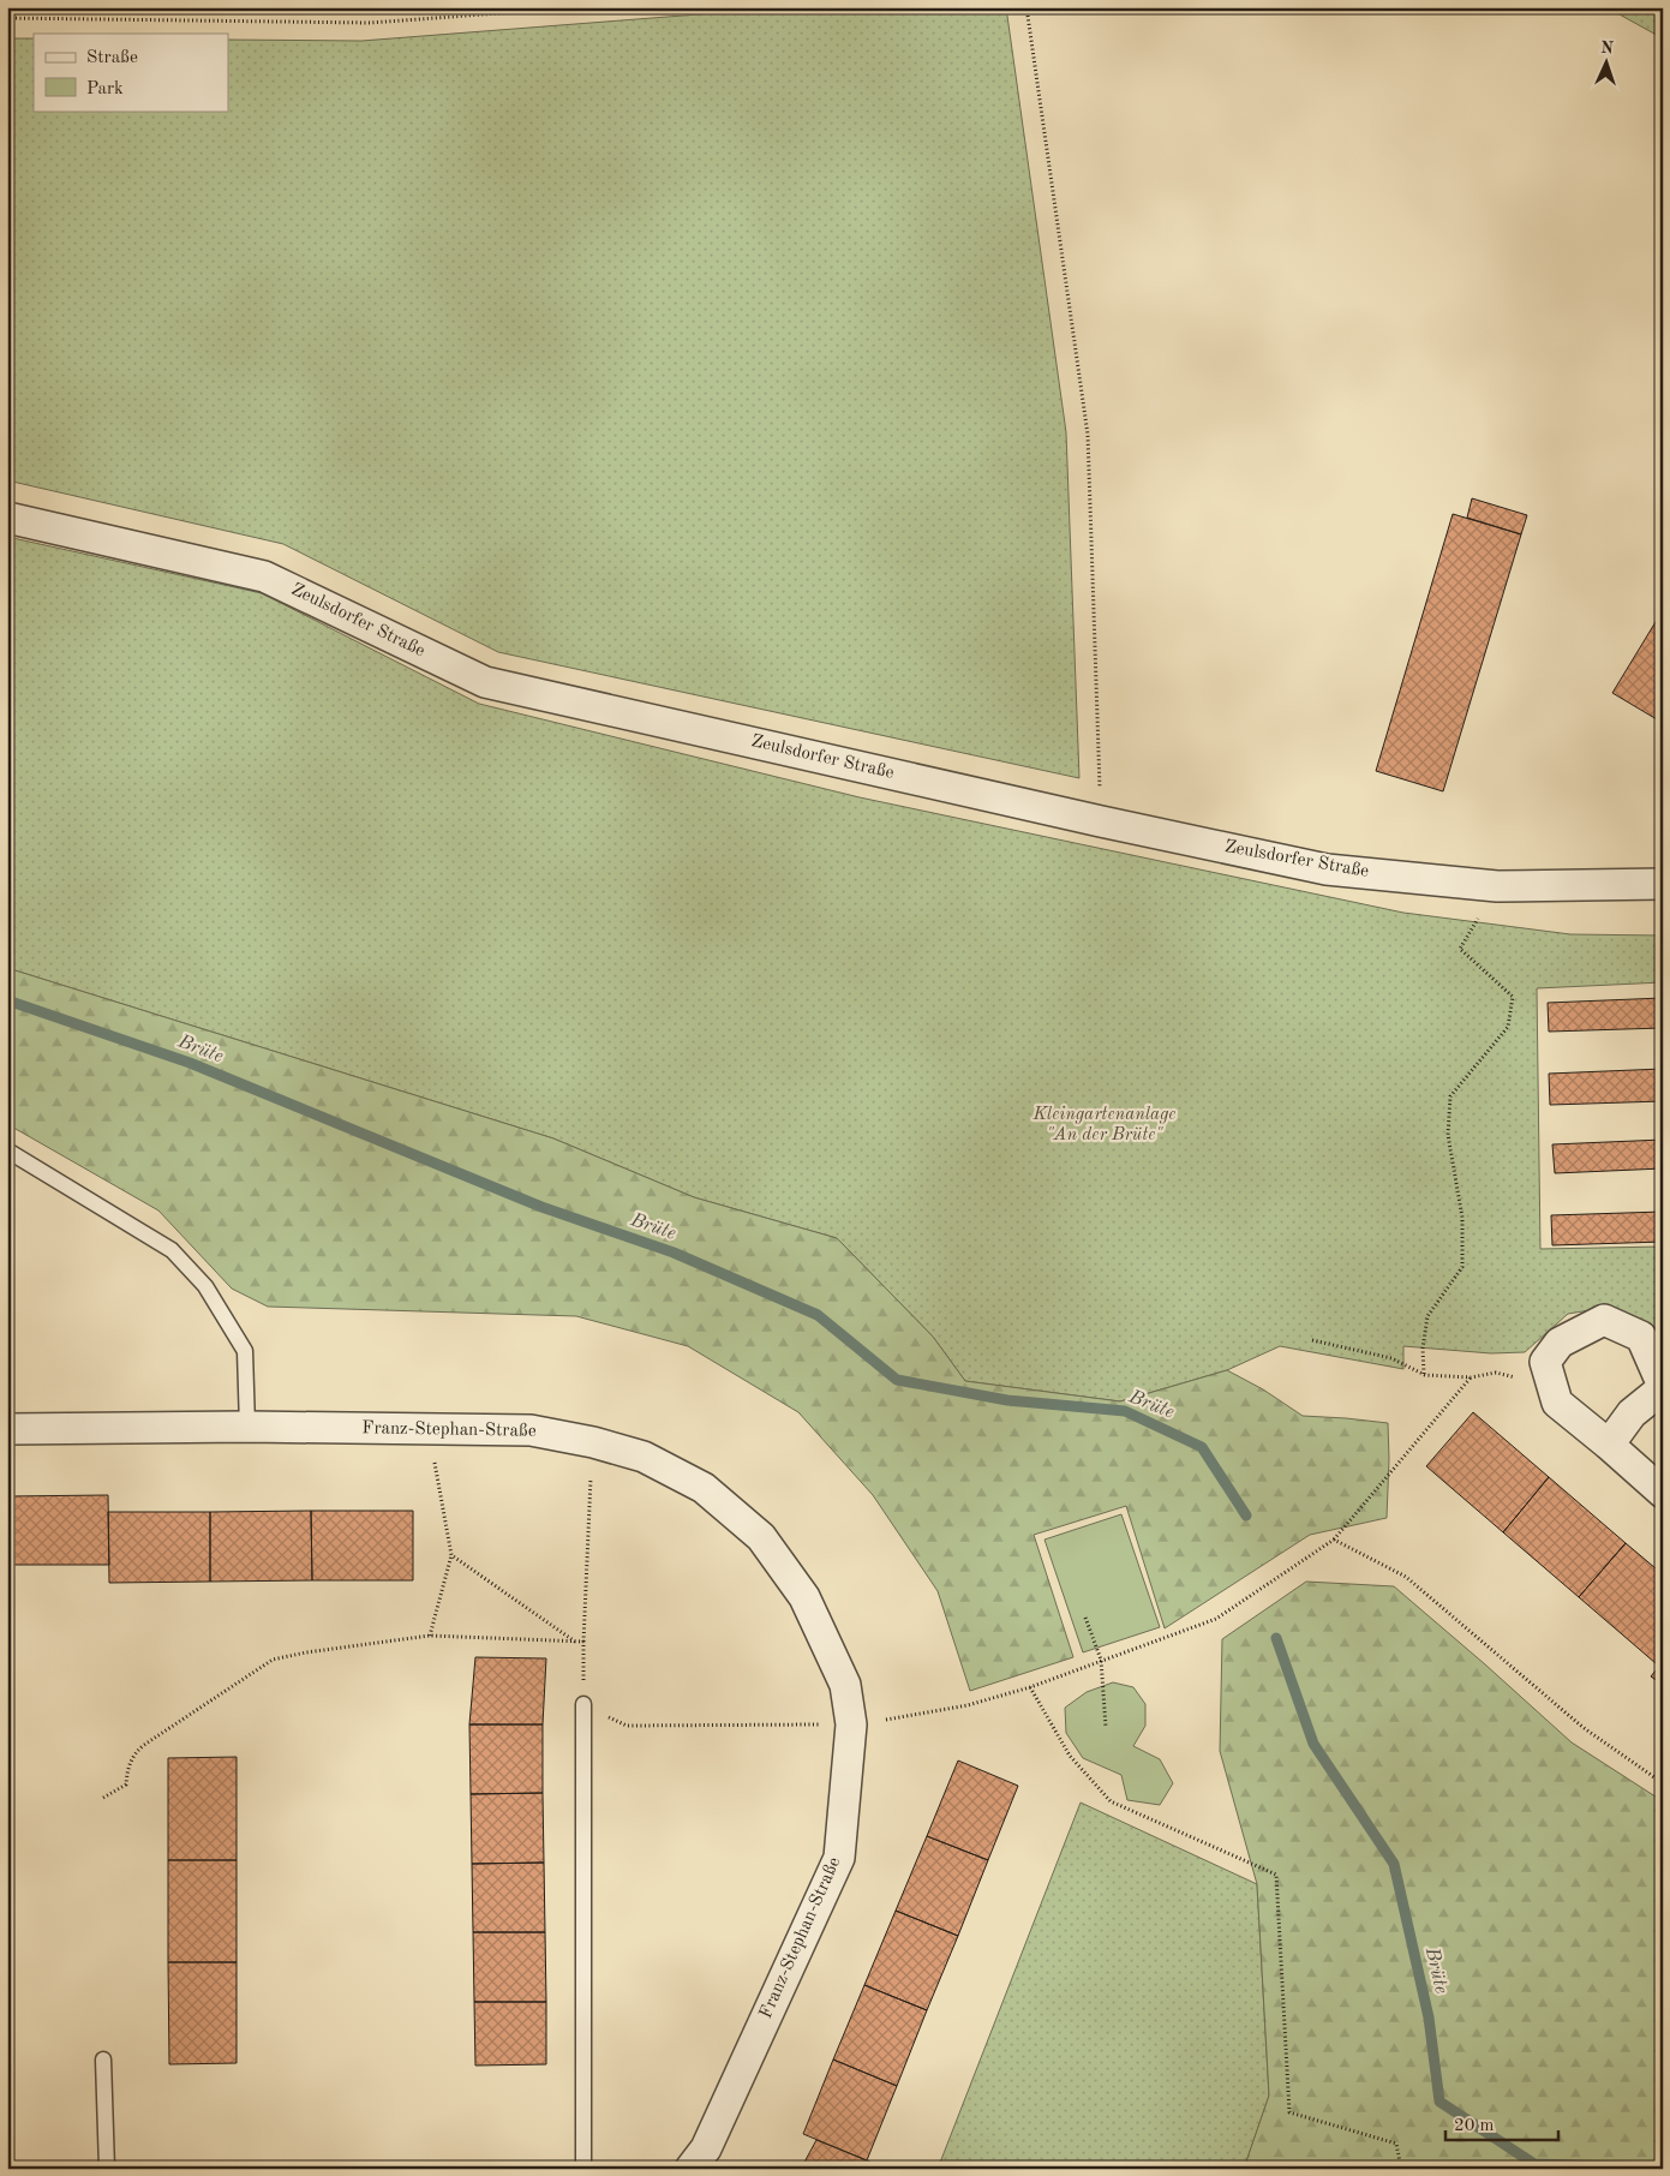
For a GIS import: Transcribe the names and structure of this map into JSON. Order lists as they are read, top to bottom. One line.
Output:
{"streets":{"street":["Zeulsdorfer Straße","Franz-Stephan-Straße"]},"water":["Brüte"],"parks":["Kleingartenanlage \"An der Brüte\""],"legend":["Straße","Park"],"scale_bar":"20 m","north":"top"}
